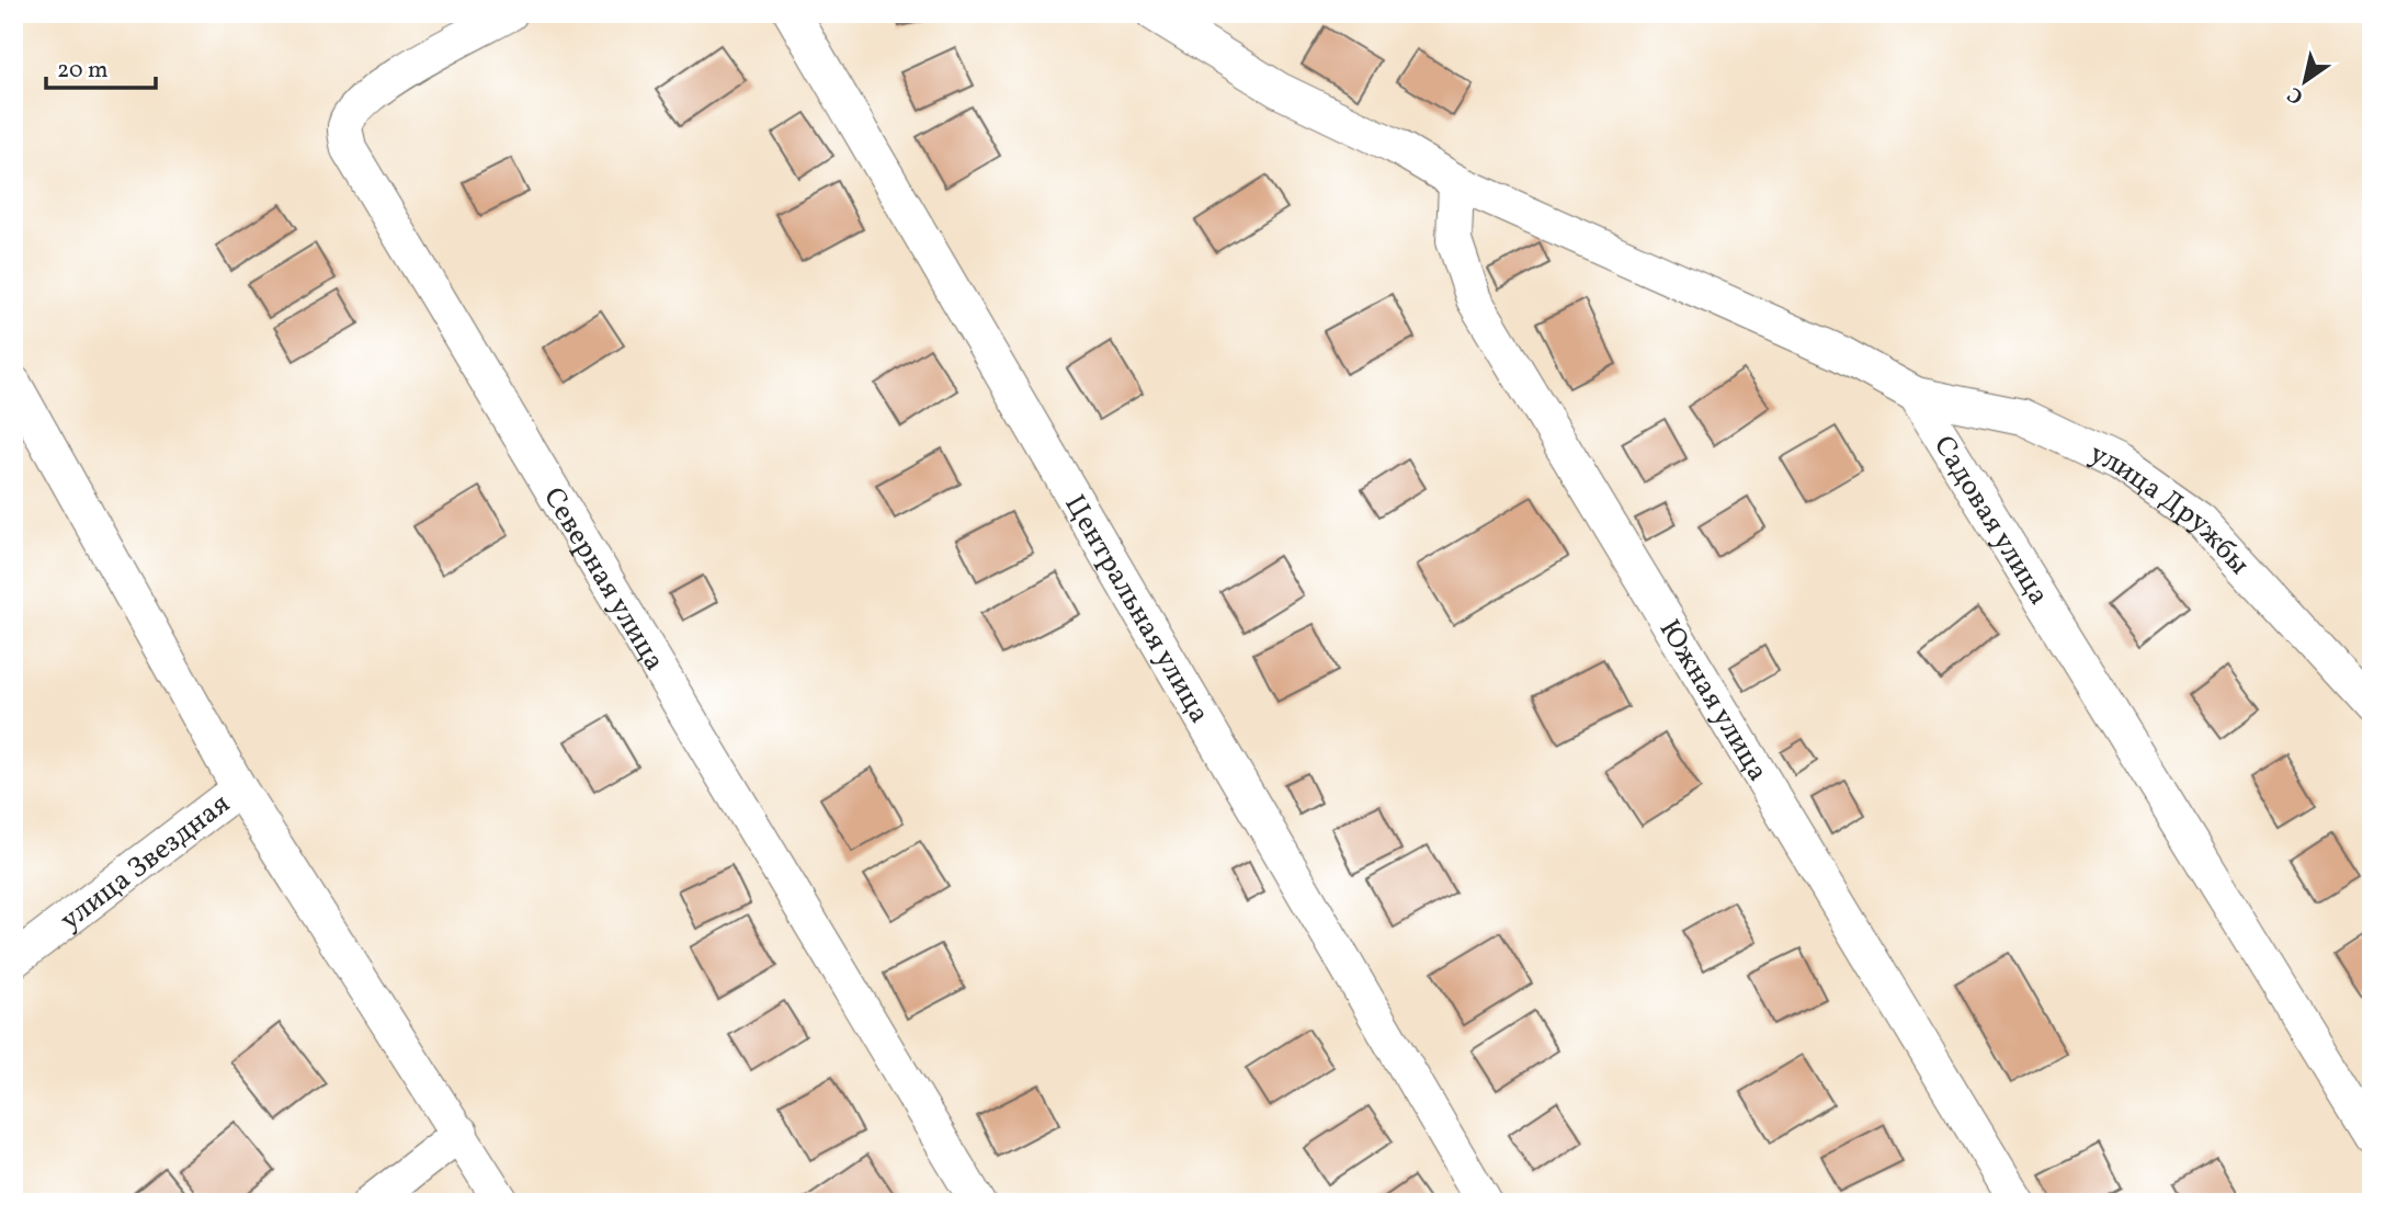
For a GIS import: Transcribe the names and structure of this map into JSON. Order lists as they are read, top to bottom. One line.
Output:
{"streets":{"street":["улица Дружбы","Садовая улица","Северная улица","Центральная улица","Южная улица","улица Звездная"]},"crossings":[["улица Дружбы","Садовая улица"],["Садовая улица","Южная улица"]],"scale_bar":"20 m","north":"bottom left"}
